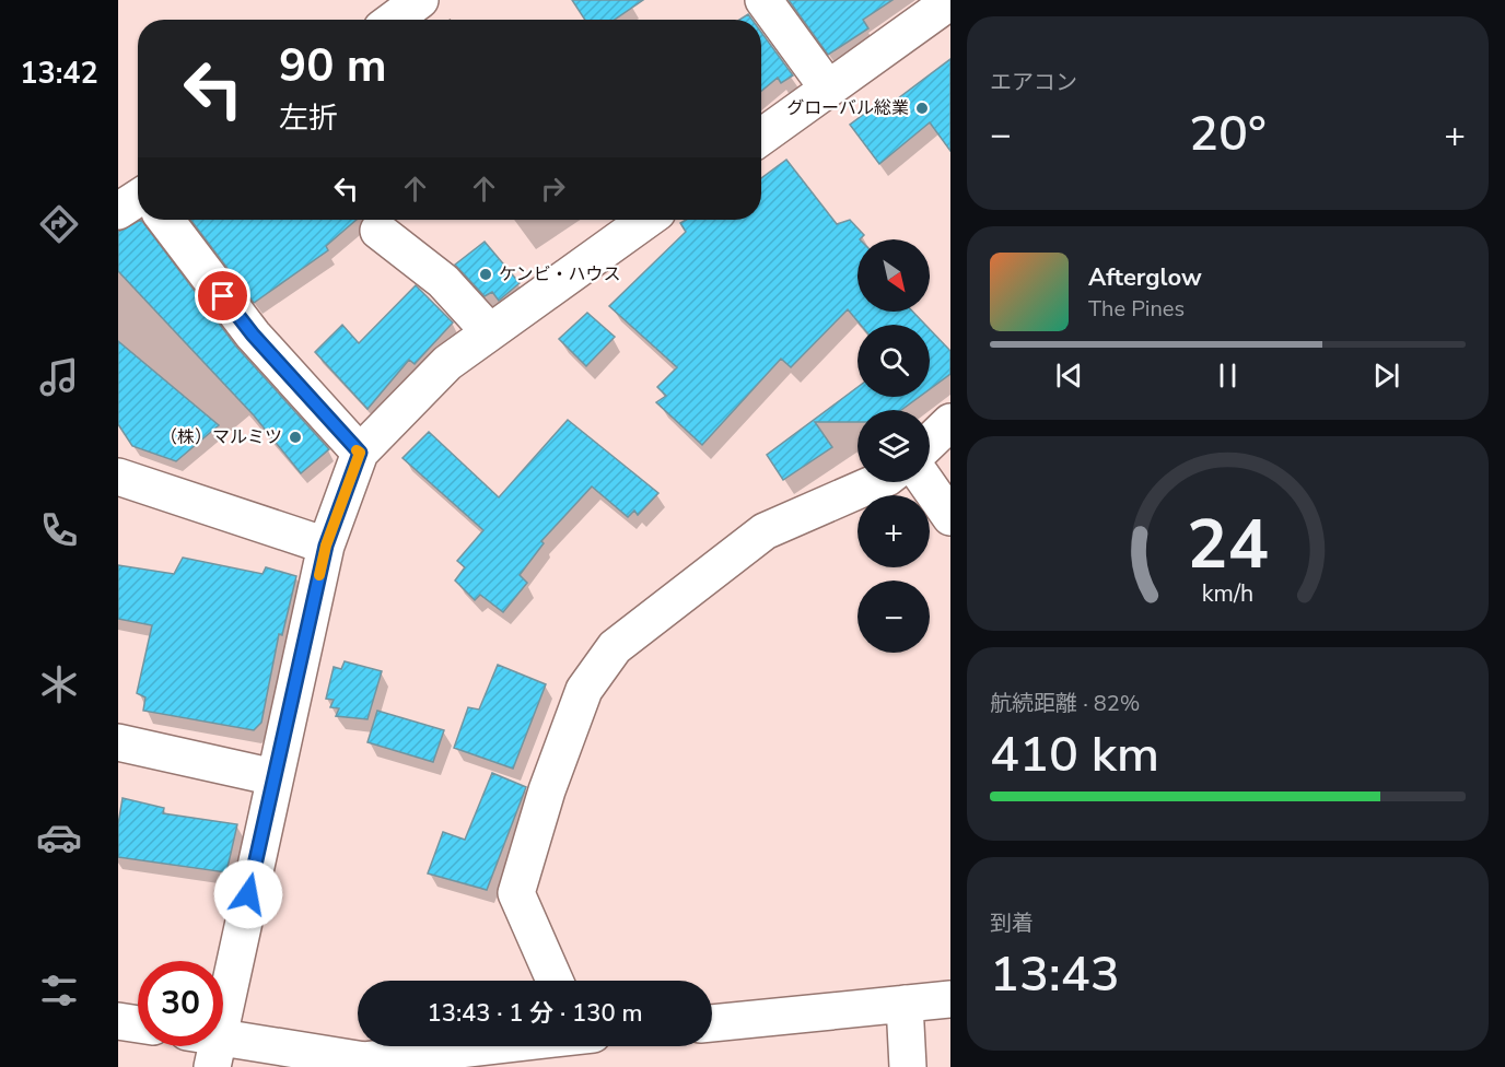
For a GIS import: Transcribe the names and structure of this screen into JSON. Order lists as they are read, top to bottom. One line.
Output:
{"places":["グローバル総業","ケンビ・ハウス","（株）マルミツ"],"north":"bottom right","page":{"tabs":"13:42","tile":["エアコン",["航続距離 · 82%","410 km"],["到着","13:43"]],"turn":["90 m","左折"],"heat":["−","20°","+"],"map_buttons":["+","−"],"song":["Afterglow","The Pines"],"limit":"30","trip":"13:43 · 1 分 · 130 m","gauge":["24","km/h"]}}
